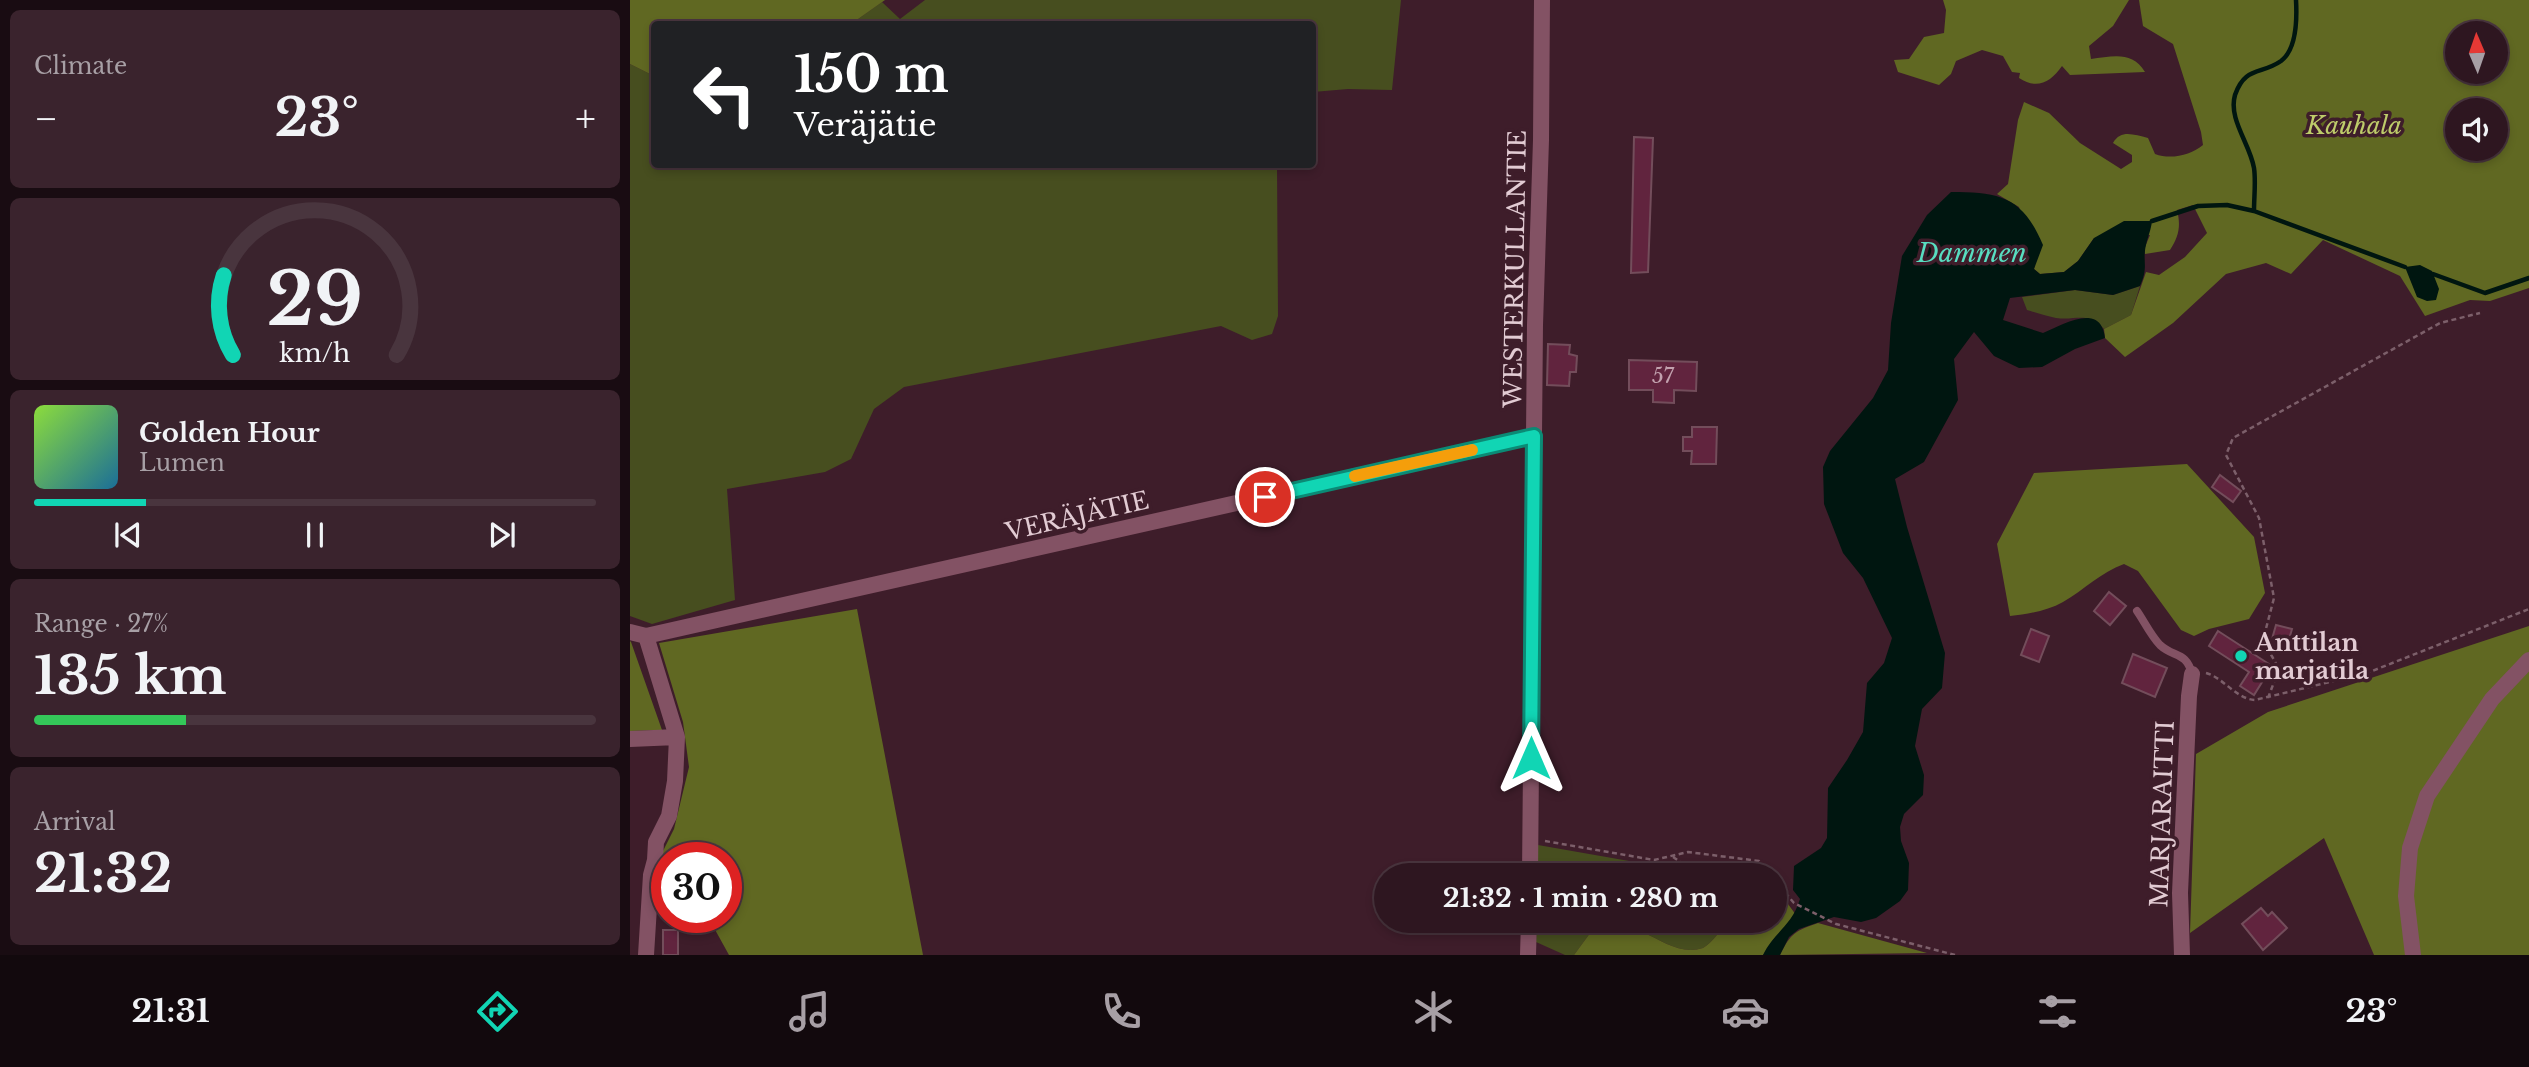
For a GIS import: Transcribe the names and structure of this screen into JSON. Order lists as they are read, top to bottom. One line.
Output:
{"streets":{"street":["WESTERKULLANTIE","VERÄJÄTIE","MARJARAITTI"]},"crossings":[["WESTERKULLANTIE","VERÄJÄTIE"]],"water":["Dammen"],"parks":["Kauhala"],"places":["Anttilan marjatila"],"house_numbers":["57"],"north":"top","page":{"tile":["Climate",["Range · 27%","135 km"],["Arrival","21:32"]],"turn":["150 m","Veräjätie"],"heat":["−","23°","+"],"song":["Golden Hour","Lumen"],"limit":"30","trip":"21:32 · 1 min · 280 m","tabs":["21:31","23°"],"gauge":["29","km/h"]}}
